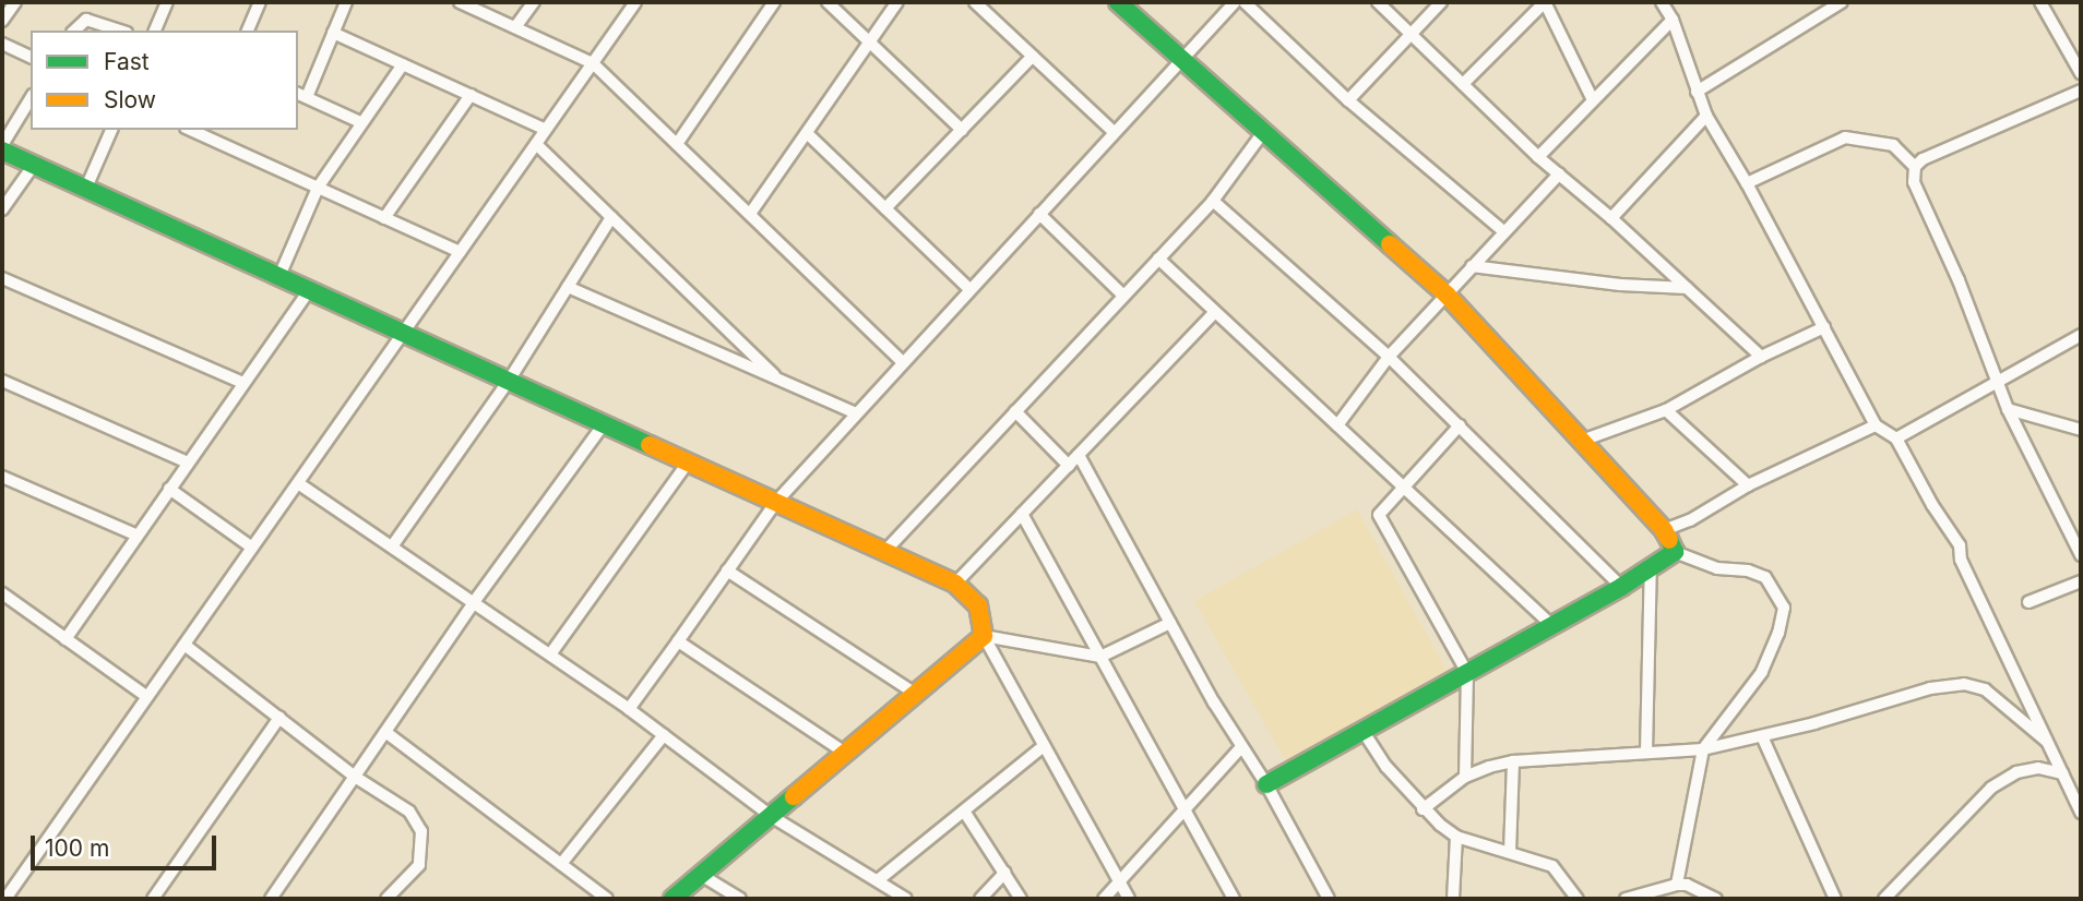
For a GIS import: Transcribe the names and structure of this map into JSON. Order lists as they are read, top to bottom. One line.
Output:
{"legend":["Fast","Slow"],"scale_bar":"100 m"}
